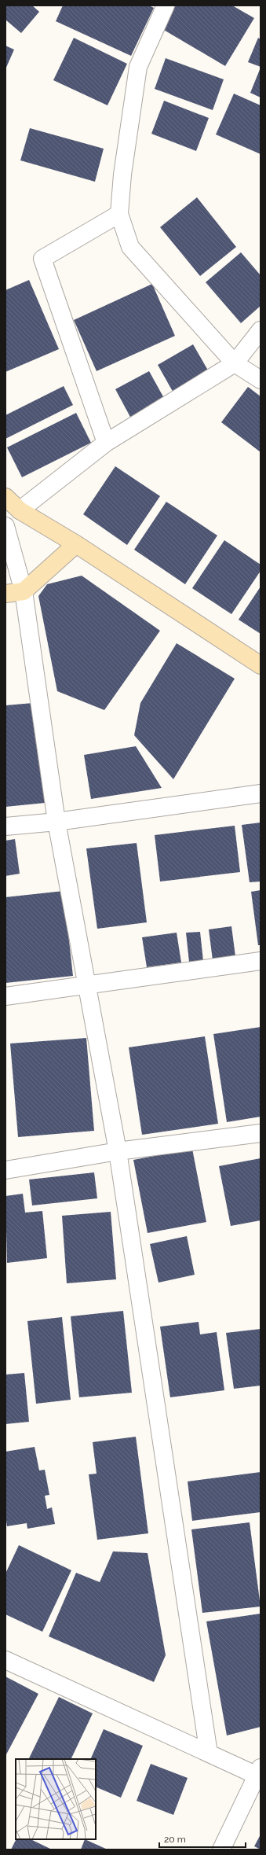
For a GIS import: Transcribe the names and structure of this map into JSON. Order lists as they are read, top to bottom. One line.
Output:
{"scale_bar":"20 m"}
